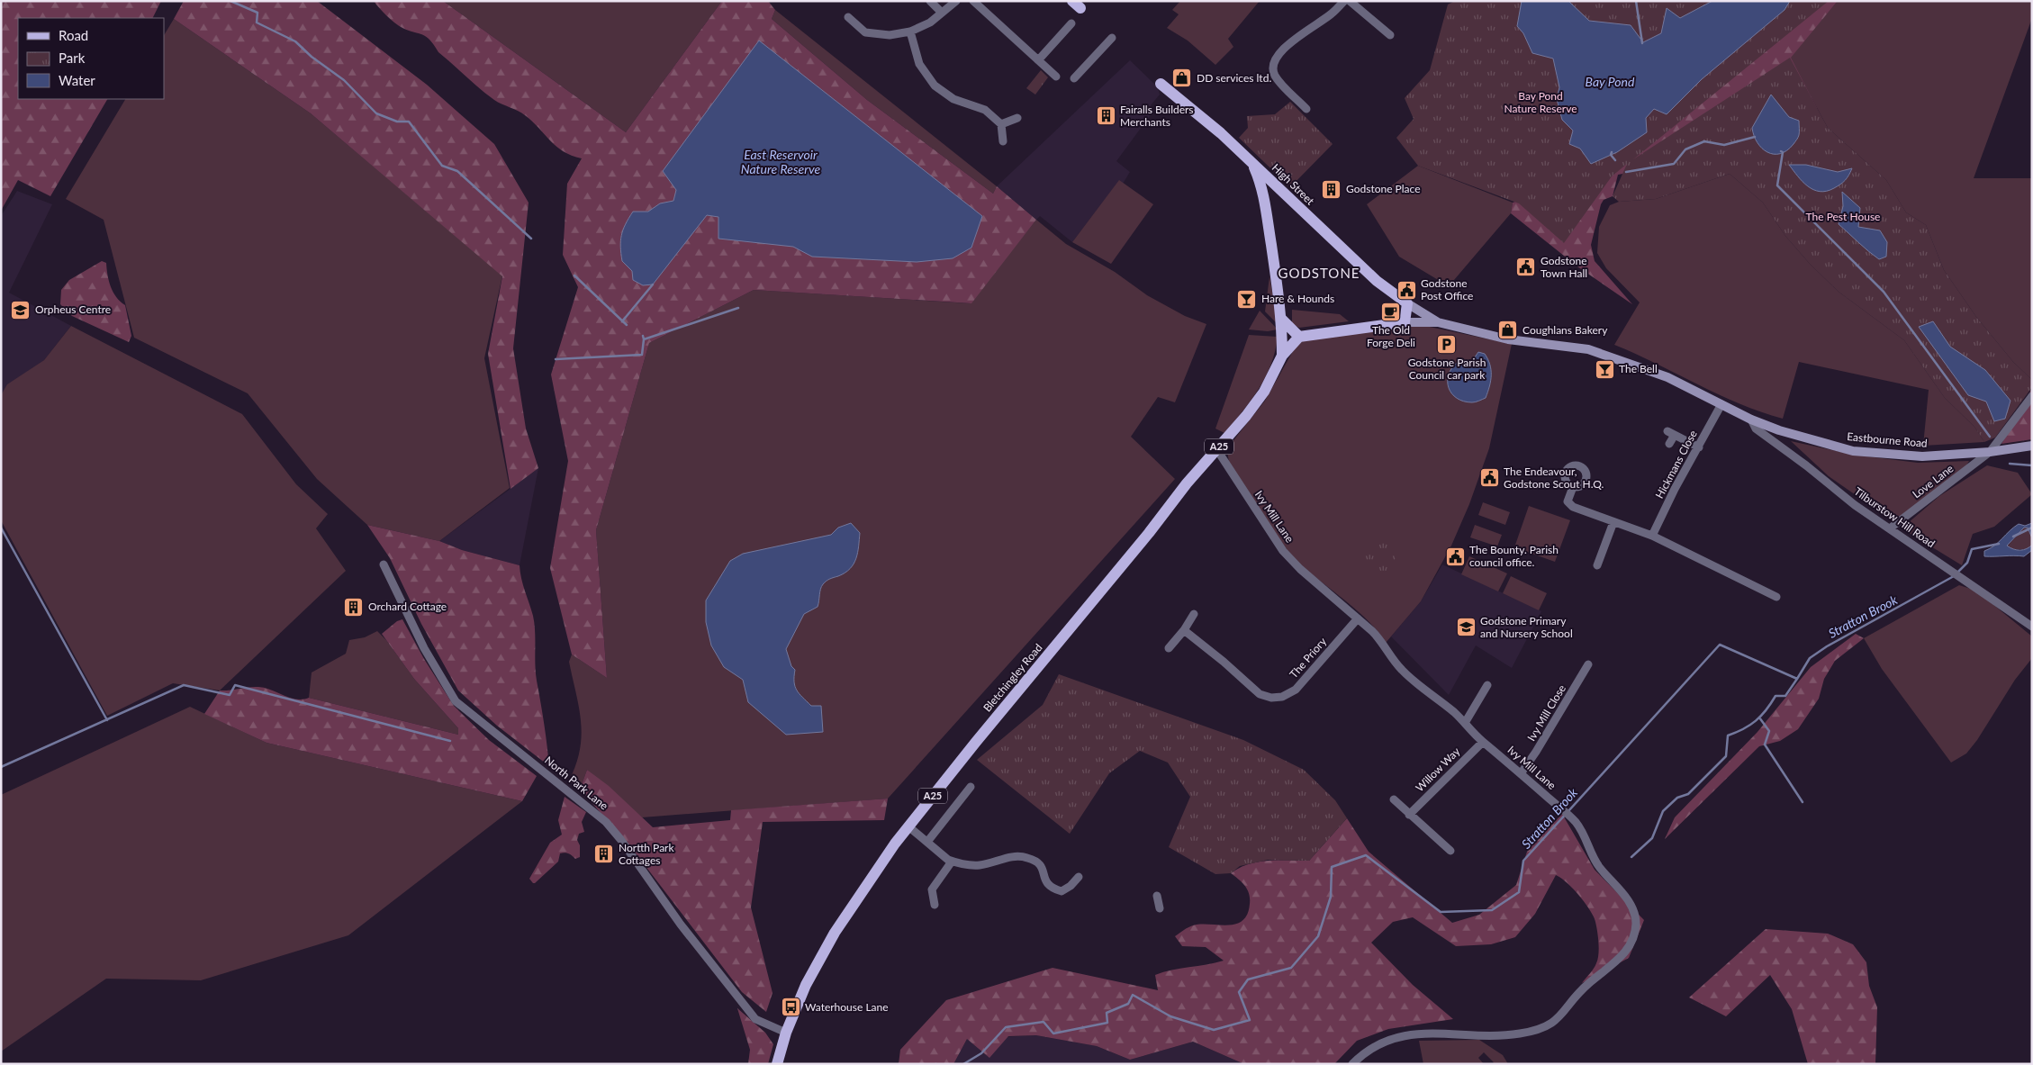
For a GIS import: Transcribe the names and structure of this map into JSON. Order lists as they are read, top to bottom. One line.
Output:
{"streets":{"main road":["High Street","Eastbourne Road","A25","Bletchingley Road"],"street":["Hickmans Close","Love Lane","Ivy Mill Lane","Tilburstow Hill Road","The Priory","Ivy Mill Close","Willow Way","North Park Lane"]},"crossings":[["Eastbourne Road","Hickmans Close"],["Eastbourne Road","Love Lane"],["Eastbourne Road","Tilburstow Hill Road"],["A25","Bletchingley Road"],["A25","North Park Lane"],["Love Lane","Tilburstow Hill Road"],["Ivy Mill Lane","The Priory"],["Ivy Mill Lane","Bletchingley Road"],["Ivy Mill Lane","Ivy Mill Close"],["Ivy Mill Lane","Willow Way"],["Bletchingley Road","North Park Lane"]],"districts":["GODSTONE"],"water":["Bay Pond","East Reservoir Nature Reserve","Stratton Brook"],"parks":["Bay Pond Nature Reserve","The Pest House"],"places":{"shop":["DD services ltd.","Coughlans Bakery"],"building":["Fairalls Builders Merchants","Godstone Place","Orchard Cottage","Nortth Park Cottages"],"public building":["Godstone Town Hall","Godstone Post Office","The Endeavour, Godstone Scout H.Q.","The Bounty. Parish council office."],"bar":["Hare & Hounds","The Bell"],"school or university":["Orpheus Centre","Godstone Primary and Nursery School"],"cafe":["The Old Forge Deli"],"parking":["Godstone Parish Council car park"],"bus stop":["Waterhouse Lane"]},"legend":["Road","Park","Water"]}
